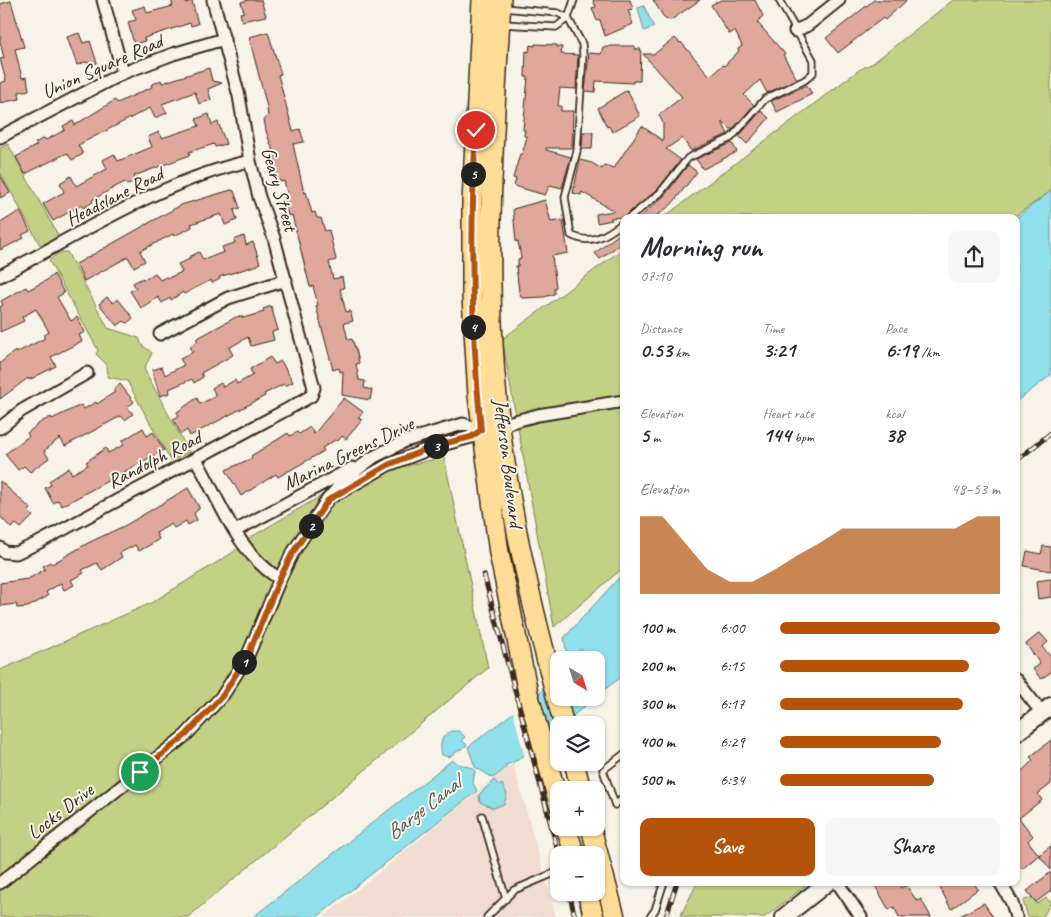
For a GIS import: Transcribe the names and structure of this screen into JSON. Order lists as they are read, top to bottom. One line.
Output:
{"streets":{"main road":["Jefferson Boulevard"],"street":["Union Square Road","Geary Street","Headslane Road","Marina Greens Drive","Randolph Road","Locks Drive"]},"crossings":[["Union Square Road","Geary Street"],["Geary Street","Headslane Road"],["Geary Street","Randolph Road"],["Marina Greens Drive","Jefferson Boulevard"],["Marina Greens Drive","Locks Drive"],["Jefferson Boulevard","Locks Drive"]],"water":["Barge Canal"],"north":"bottom right","page":{"pins":["5","4","3","2","1"],"heading":["Morning run","07:10"],"stats":[["Distance","0.53 km"],["Time","3:21"],["Pace","6:19 /km"],["Elevation","5 m"],["Heart rate","144 bpm"],["kcal","38"]],"chart":["Elevation","48–53 m"],"list":[{"name":"100 m","note":"6:00"},{"name":"200 m","note":"6:15"},{"name":"300 m","note":"6:17"},{"name":"400 m","note":"6:29"},{"name":"500 m","note":"6:34"}],"map_buttons":["+","−"],"buttons":["Save","Share"]}}
